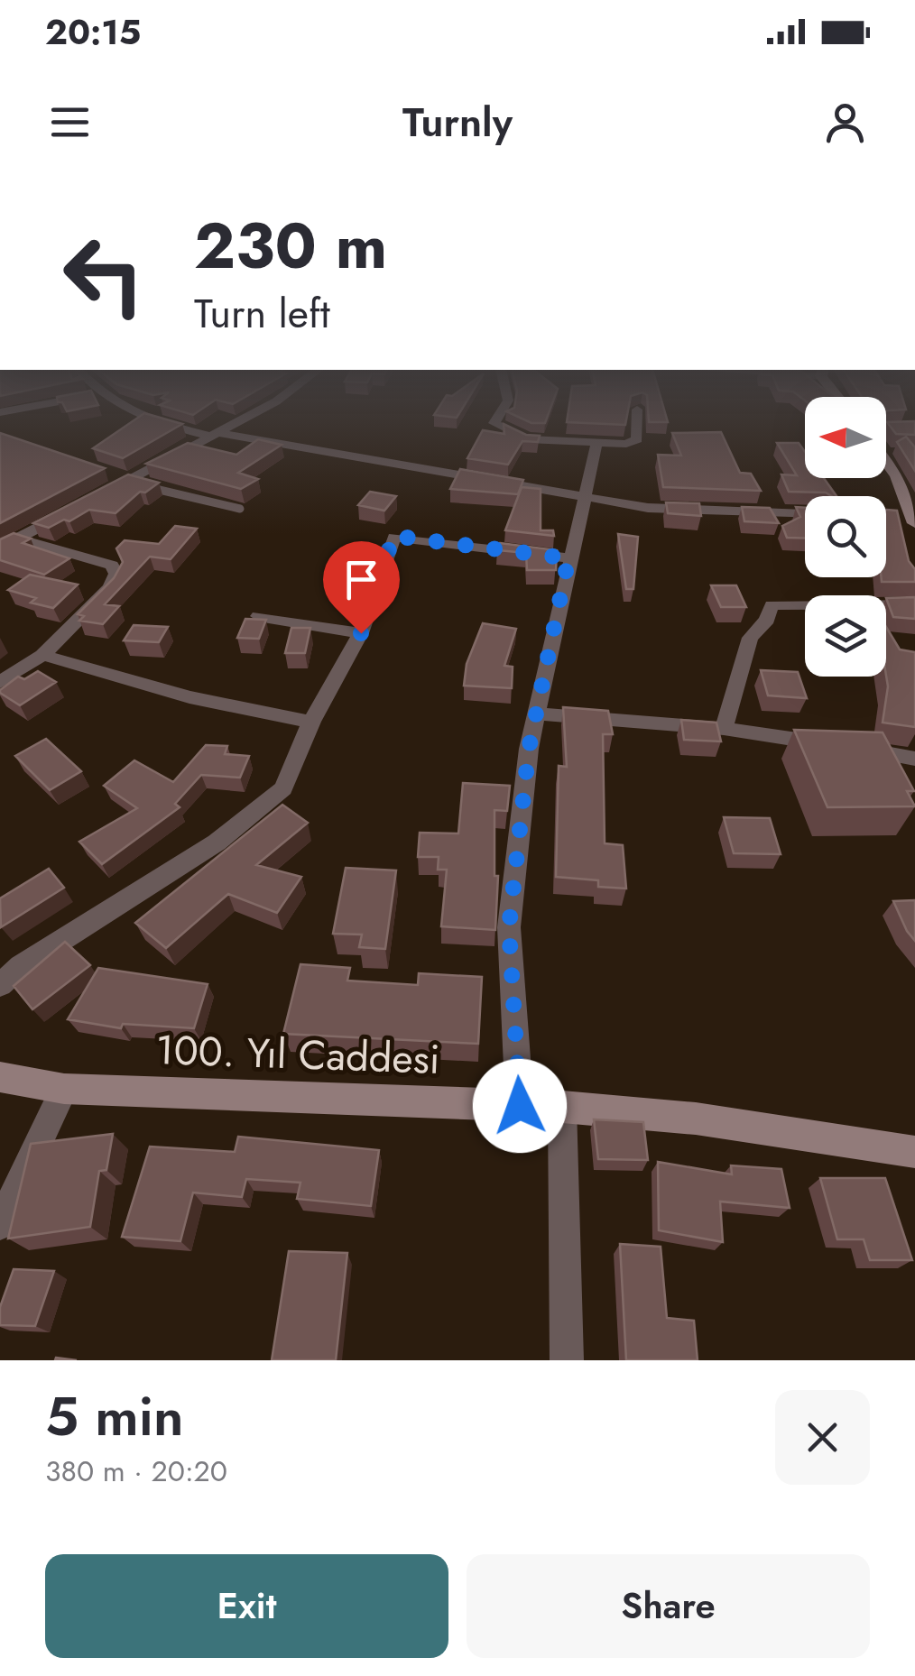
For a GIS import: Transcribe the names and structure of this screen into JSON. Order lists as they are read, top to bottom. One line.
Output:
{"streets":{"street":["100. Yıl Caddesi"]},"north":"left","page":{"status":"20:15","header":"Turnly","turn":["230 m","Turn left"],"heading":["5 min","380 m · 20:20"],"buttons":["Exit","Share"]}}
